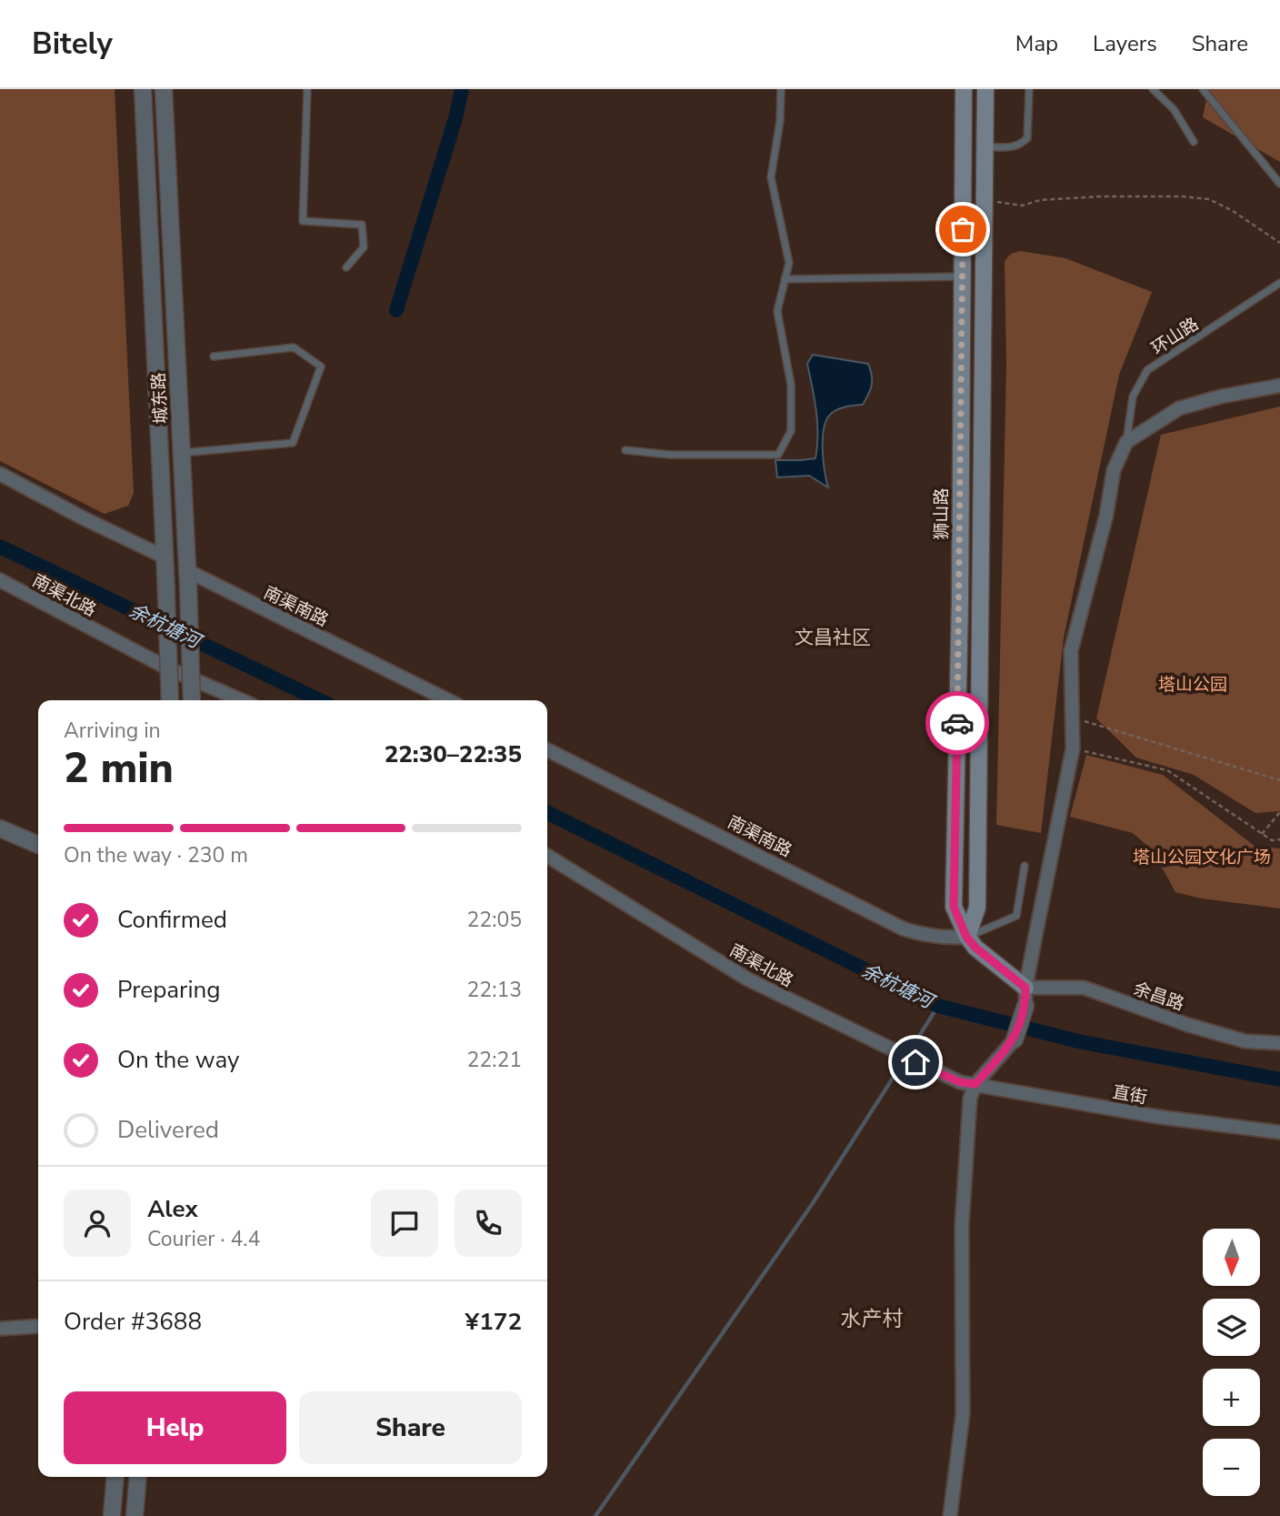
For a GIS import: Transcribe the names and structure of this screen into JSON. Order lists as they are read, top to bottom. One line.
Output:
{"streets":{"main road":["狮山路"],"street":["城东路","南渠北路","南渠南路","余昌路","直街"],"lane":["环山路"]},"crossings":[["城东路","南渠南路"],["狮山路","南渠南路"],["狮山路","余昌路"],["南渠北路","直街"]],"districts":["文昌社区","水产村"],"water":["余杭塘河"],"parks":["塔山公园","塔山公园文化广场"],"north":"bottom","page":{"header":"Bitely","nav":["Map","Layers","Share"],"heading":["2 min","Arriving in","22:30–22:35"],"panel":["Alex","Courier · 4.4","Order #3688","¥172"],"bar":"On the way · 230 m","list":[["Confirmed","22:05"],["Preparing","22:13"],["On the way","22:21"],"Delivered"],"map_buttons":["+","−"],"buttons":["Help","Share"]}}
